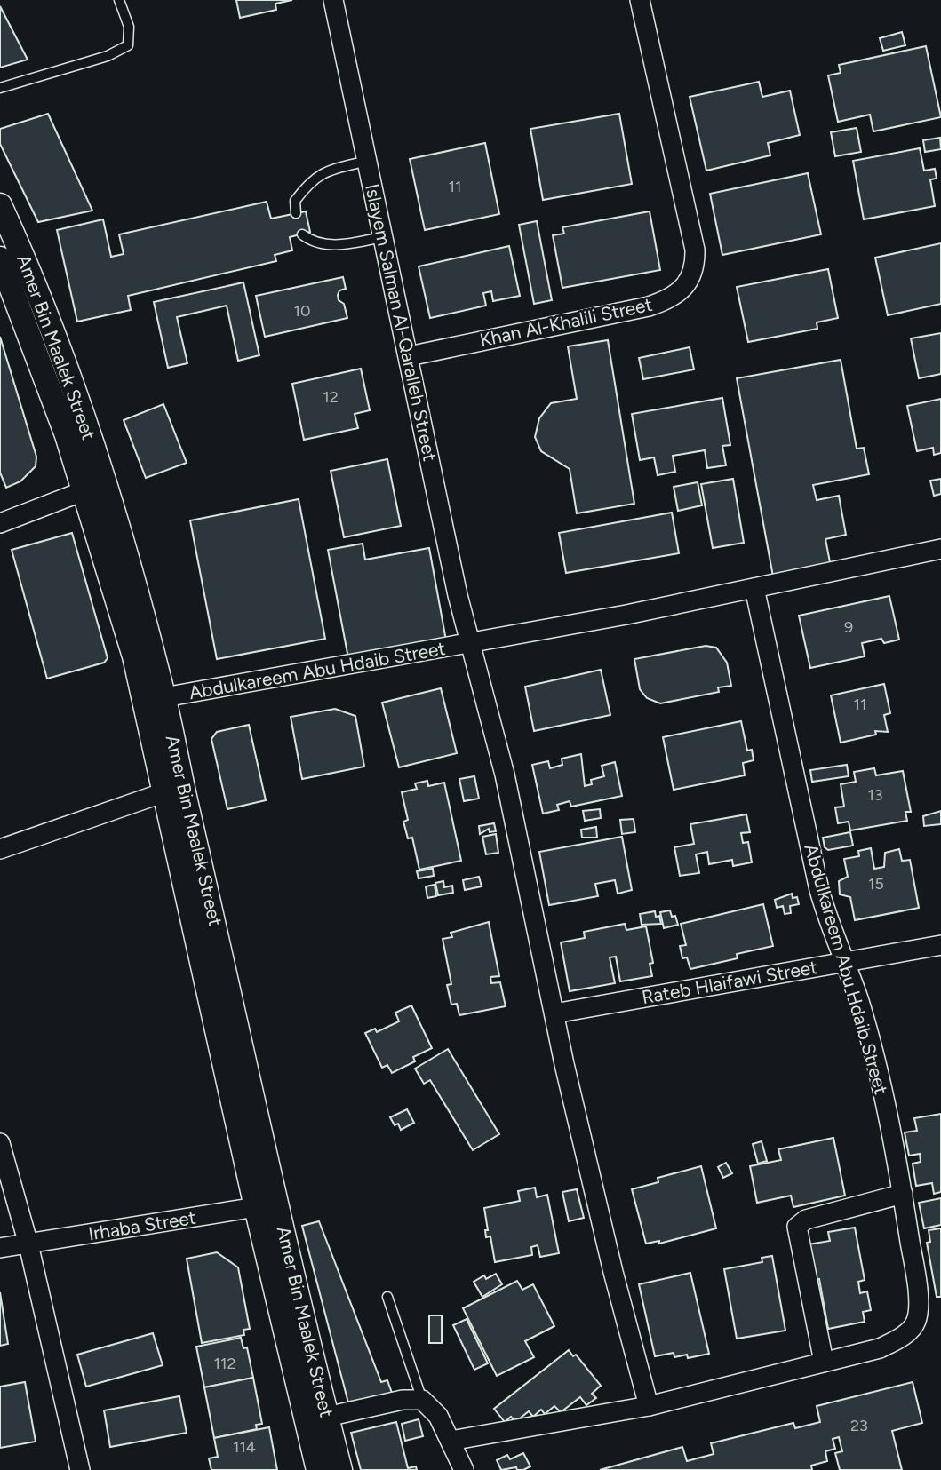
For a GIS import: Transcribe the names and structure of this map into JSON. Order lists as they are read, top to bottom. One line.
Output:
{"streets":{"street":["Islayem Salman Al-Qaralleh Street","Khan Al-Khalili Street","Amer Bin Maalek Street","Abdulkareem Abu Hdaib Street","Rateb Hlaifawi Street","Irhaba Street"]},"crossings":[["Islayem Salman Al-Qaralleh Street","Khan Al-Khalili Street"],["Islayem Salman Al-Qaralleh Street","Abdulkareem Abu Hdaib Street"],["Amer Bin Maalek Street","Abdulkareem Abu Hdaib Street"],["Amer Bin Maalek Street","Irhaba Street"],["Abdulkareem Abu Hdaib Street","Rateb Hlaifawi Street"]],"house_numbers":["11","10","12","9","11","13","15","112","23","114"]}
